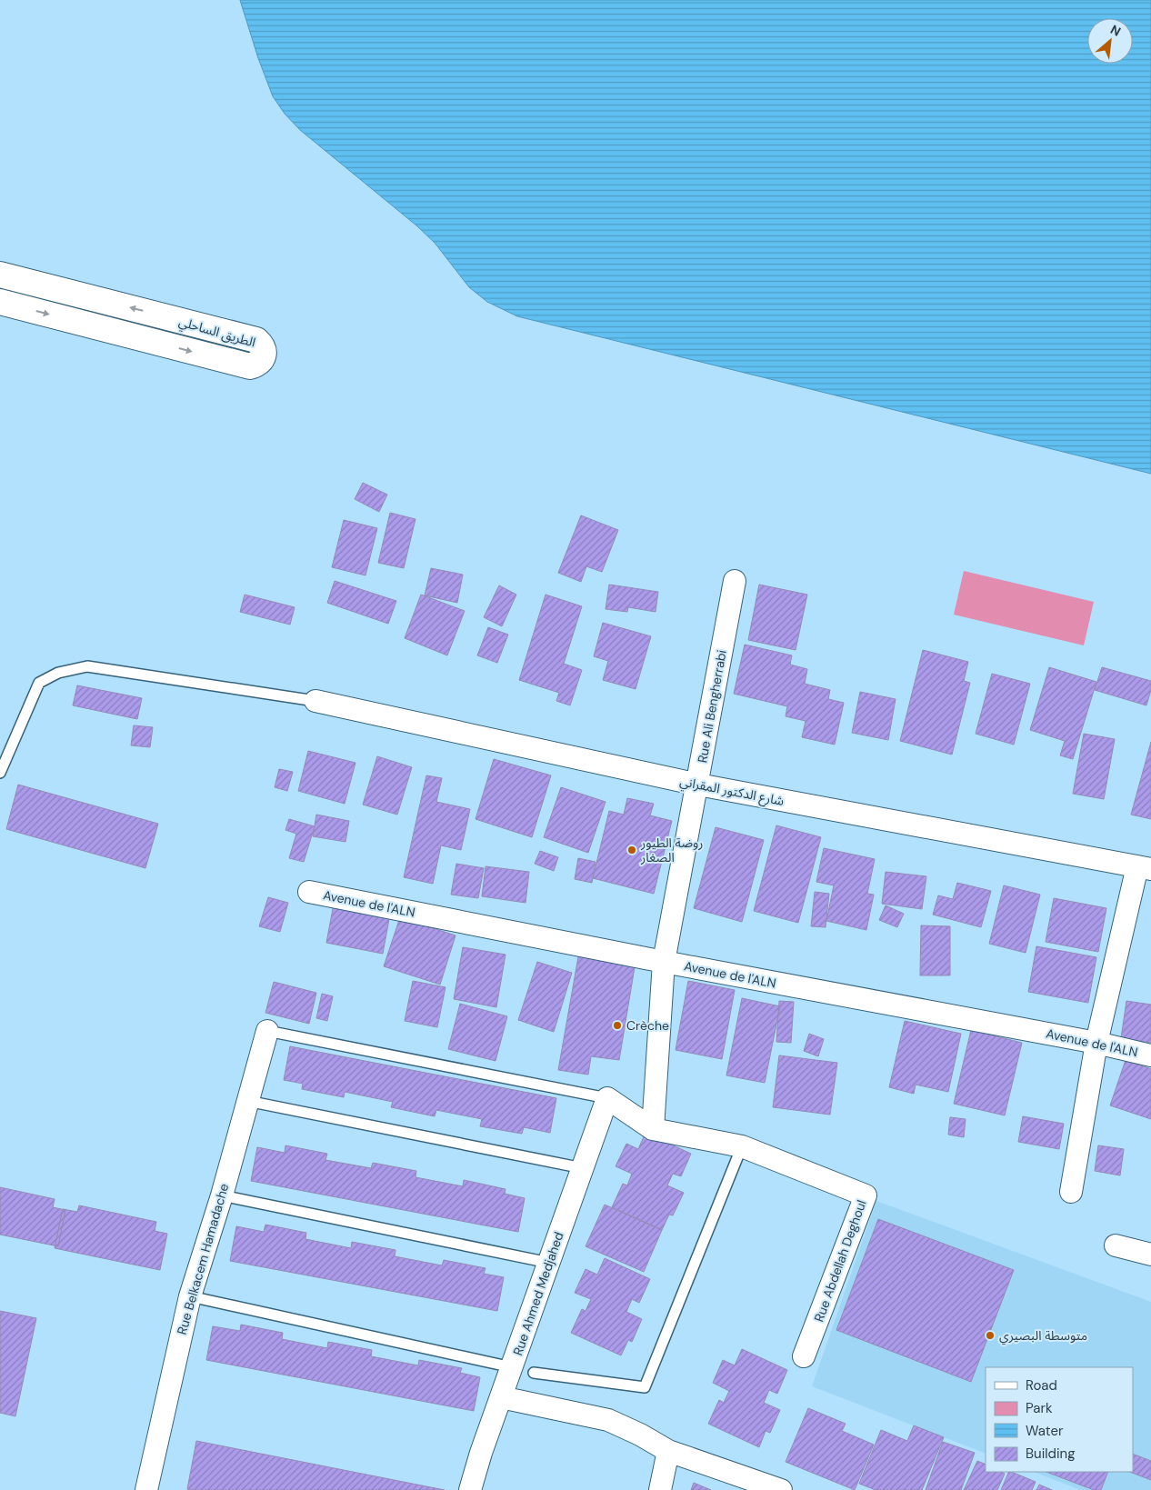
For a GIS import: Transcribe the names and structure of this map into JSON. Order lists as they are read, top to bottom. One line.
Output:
{"streets":{"street":["الطريق الساحلي","Rue Ali Bengherrabi","شارع الدكتور المقراني","Avenue de l'ALN","Rue Belkacem Hamadache","Rue Abdellah Deghoul","Rue Ahmed Medjahed"]},"crossings":[["Rue Ali Bengherrabi","شارع الدكتور المقراني"],["Rue Ali Bengherrabi","Avenue de l'ALN"],["Rue Ali Bengherrabi","Rue Abdellah Deghoul"],["Rue Abdellah Deghoul","Rue Ahmed Medjahed"]],"places":["روضة الطيور الصغار","Crèche","متوسطة البصيري"],"legend":["Road","Park","Water","Building"],"north":"top right"}
